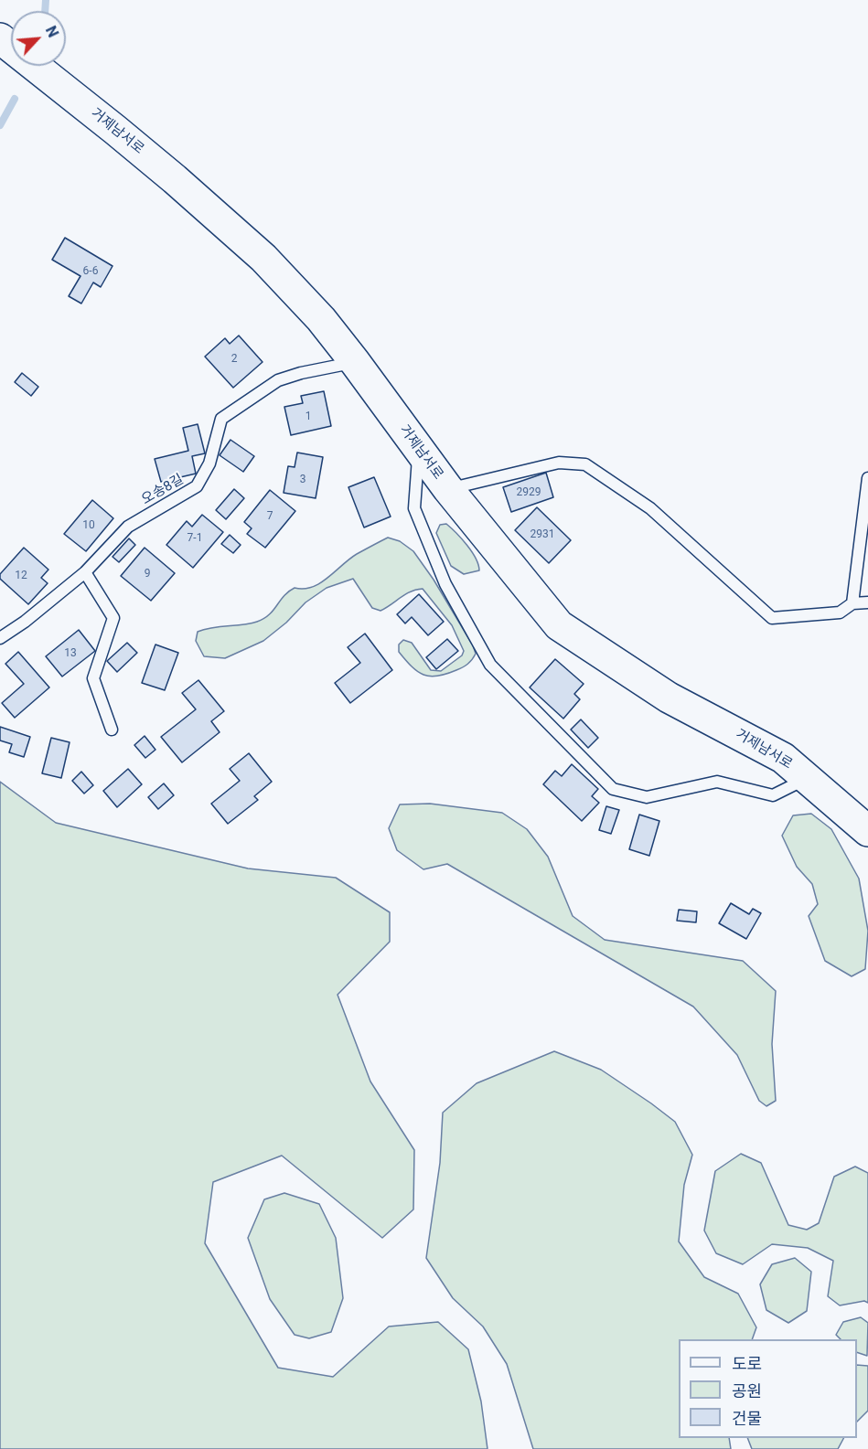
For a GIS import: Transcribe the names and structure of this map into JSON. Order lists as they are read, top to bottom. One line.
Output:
{"streets":{"main road":["거제남서로"],"lane":["오송8길"]},"crossings":[["거제남서로","오송8길"]],"house_numbers":["6-6","2","1","3","2929","7","10","2931","7-1","9","12","13"],"legend":["도로","공원","건물"],"north":"top right"}
